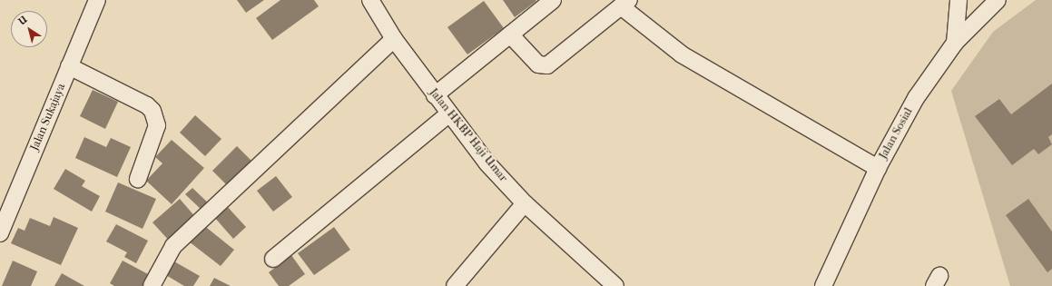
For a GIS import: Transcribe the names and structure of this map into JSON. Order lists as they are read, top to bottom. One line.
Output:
{"streets":{"street":["Jalan Sukajaya","Jalan Sosial","Jalan HKBP Haji Umar"]},"north":"top left"}
